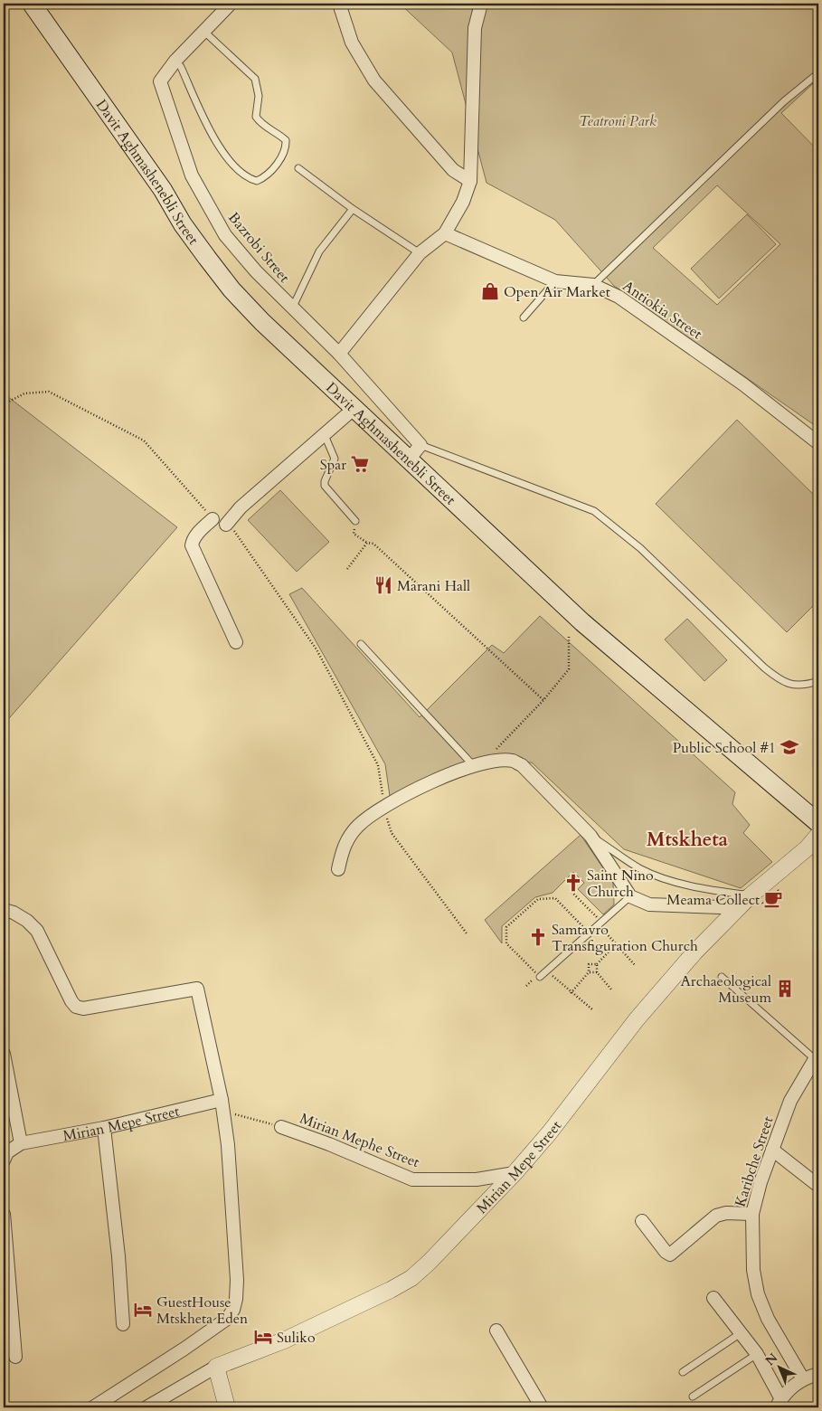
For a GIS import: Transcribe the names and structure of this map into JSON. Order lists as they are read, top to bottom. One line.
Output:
{"streets":{"main road":["Davit Aghmashenebli Street"],"street":["Bazrobi Street","Antiokia Street","Mirian Mepe Street","Mirian Mephe Street","Karibche Street"]},"crossings":[["Mirian Mepe Street","Mirian Mephe Street"]],"districts":["Mtskheta"],"parks":["Teatroni Park"],"places":{"shop":["Open Air Market"],"supermarket":["Spar"],"restaurant":["Marani Hall"],"school or university":["Public School #1"],"church":["Saint Nino Church","Samtavro Transfiguration Church"],"cafe":["Meama Collect"],"building":["Archaeological Museum"],"hotel":["GuestHouse Mtskheta Eden","Suliko"]},"north":"top left"}
